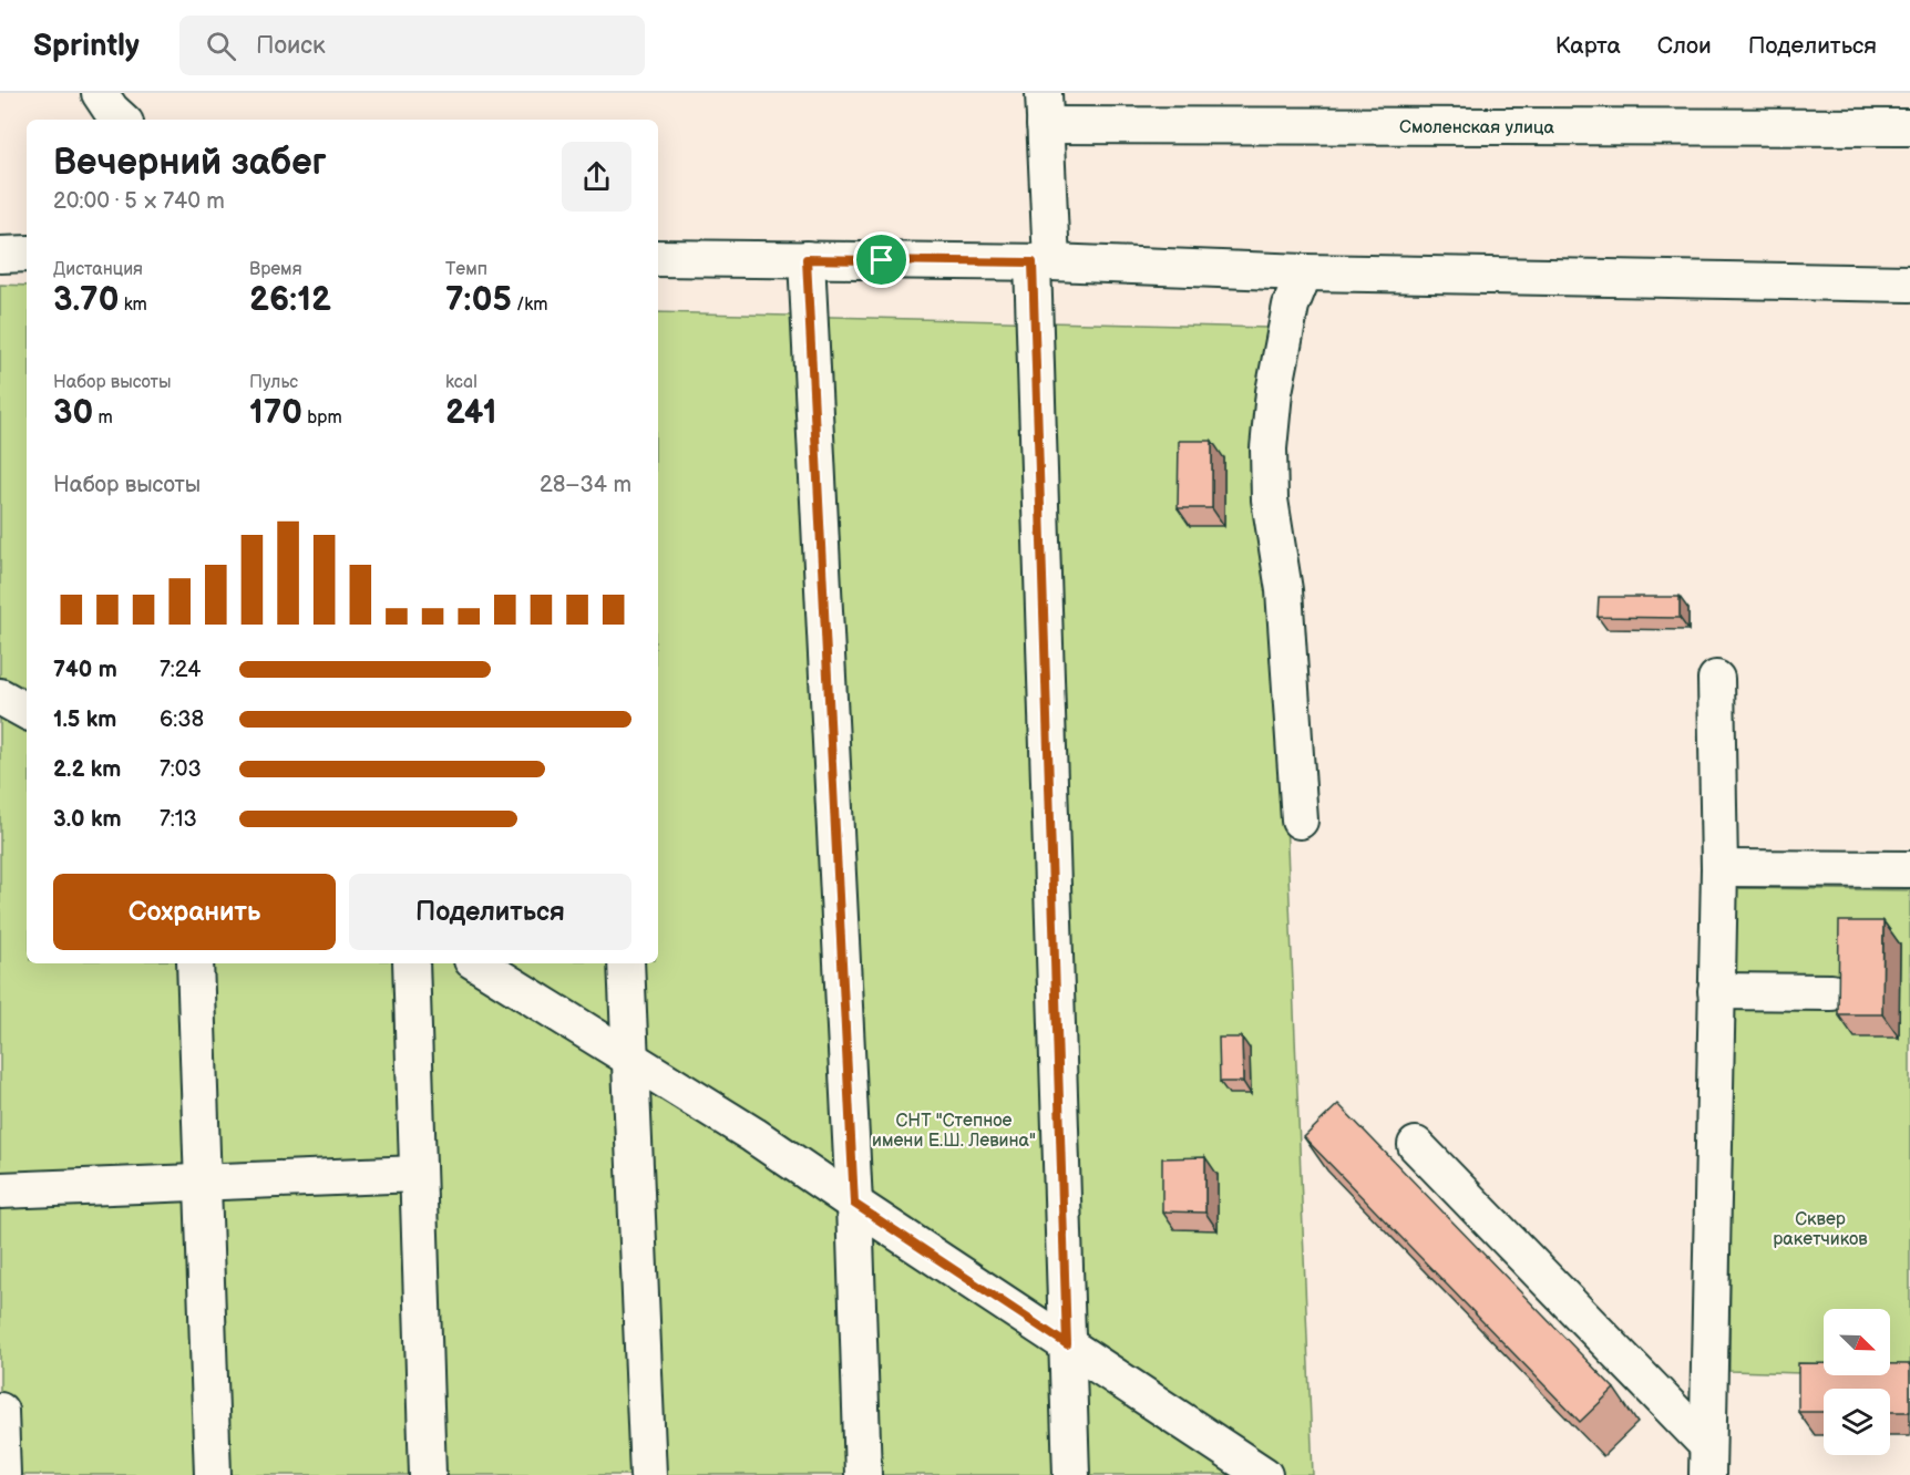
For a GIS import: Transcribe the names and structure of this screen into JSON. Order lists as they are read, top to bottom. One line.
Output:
{"streets":{"street":["Смоленская улица"]},"parks":["СНТ \"Степное имени Е.Ш. Левина\"","Сквер ракетчиков"],"north":"bottom right","page":{"header":"Sprintly","search":"Поиск","nav":["Карта","Слои","Поделиться"],"heading":["Вечерний забег","20:00 · 5 × 740 m"],"stats":[["Дистанция","3.70 km"],["Время","26:12"],["Темп","7:05 /km"],["Набор высоты","30 m"],["Пульс","170 bpm"],["kcal","241"]],"chart":["Набор высоты","28–34 m"],"list":[{"name":"740 m","note":"7:24"},{"name":"1.5 km","note":"6:38"},{"name":"2.2 km","note":"7:03"},{"name":"3.0 km","note":"7:13"}],"buttons":["Сохранить","Поделиться"]}}
